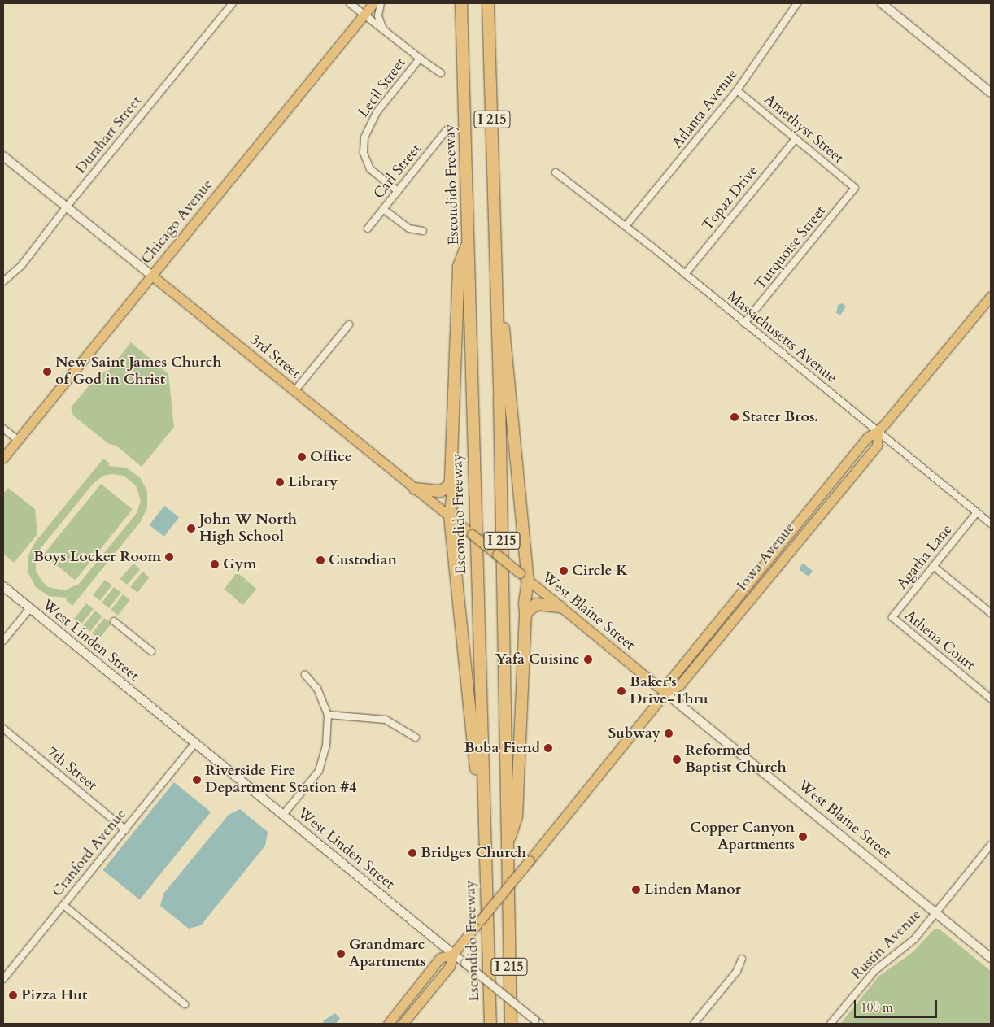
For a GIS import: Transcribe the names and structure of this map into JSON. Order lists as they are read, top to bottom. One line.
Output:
{"streets":{"highway":["I 215","Escondido Freeway"],"main road":["Chicago Avenue","3rd Street","Iowa Avenue","West Blaine Street","West Linden Street"],"street":["Lecil Street","Atlanta Avenue","Amethyst Street","Durahart Street","Carl Street","Topaz Drive","Turquoise Street","Massachusetts Avenue","Agatha Lane","Athena Court","7th Street","Cranford Avenue","Rustin Avenue"]},"crossings":[["Lecil Street","Carl Street"],["Atlanta Avenue","Amethyst Street"],["Atlanta Avenue","Massachusetts Avenue"],["Amethyst Street","Topaz Drive"],["Amethyst Street","Turquoise Street"],["Durahart Street","3rd Street"],["Topaz Drive","Massachusetts Avenue"],["Chicago Avenue","3rd Street"],["Turquoise Street","Massachusetts Avenue"],["Massachusetts Avenue","Iowa Avenue"],["Massachusetts Avenue","Agatha Lane"],["3rd Street","West Blaine Street"],["Iowa Avenue","West Blaine Street"],["Iowa Avenue","West Linden Street"],["Agatha Lane","Athena Court"],["West Blaine Street","Rustin Avenue"],["West Linden Street","Cranford Avenue"],["7th Street","Cranford Avenue"]],"places":["New Saint James Church of God in Christ","Stater Bros.","Office","Library","John W North High School","Boys Locker Room","Custodian","Gym","Circle K","Yafa Cuisine","Baker's Drive-Thru","Subway","Boba Fiend","Reformed Baptist Church","Riverside Fire Department Station #4","Copper Canyon Apartments","Bridges Church","Linden Manor","Grandmarc Apartments","Pizza Hut"],"scale_bar":"100 m"}
